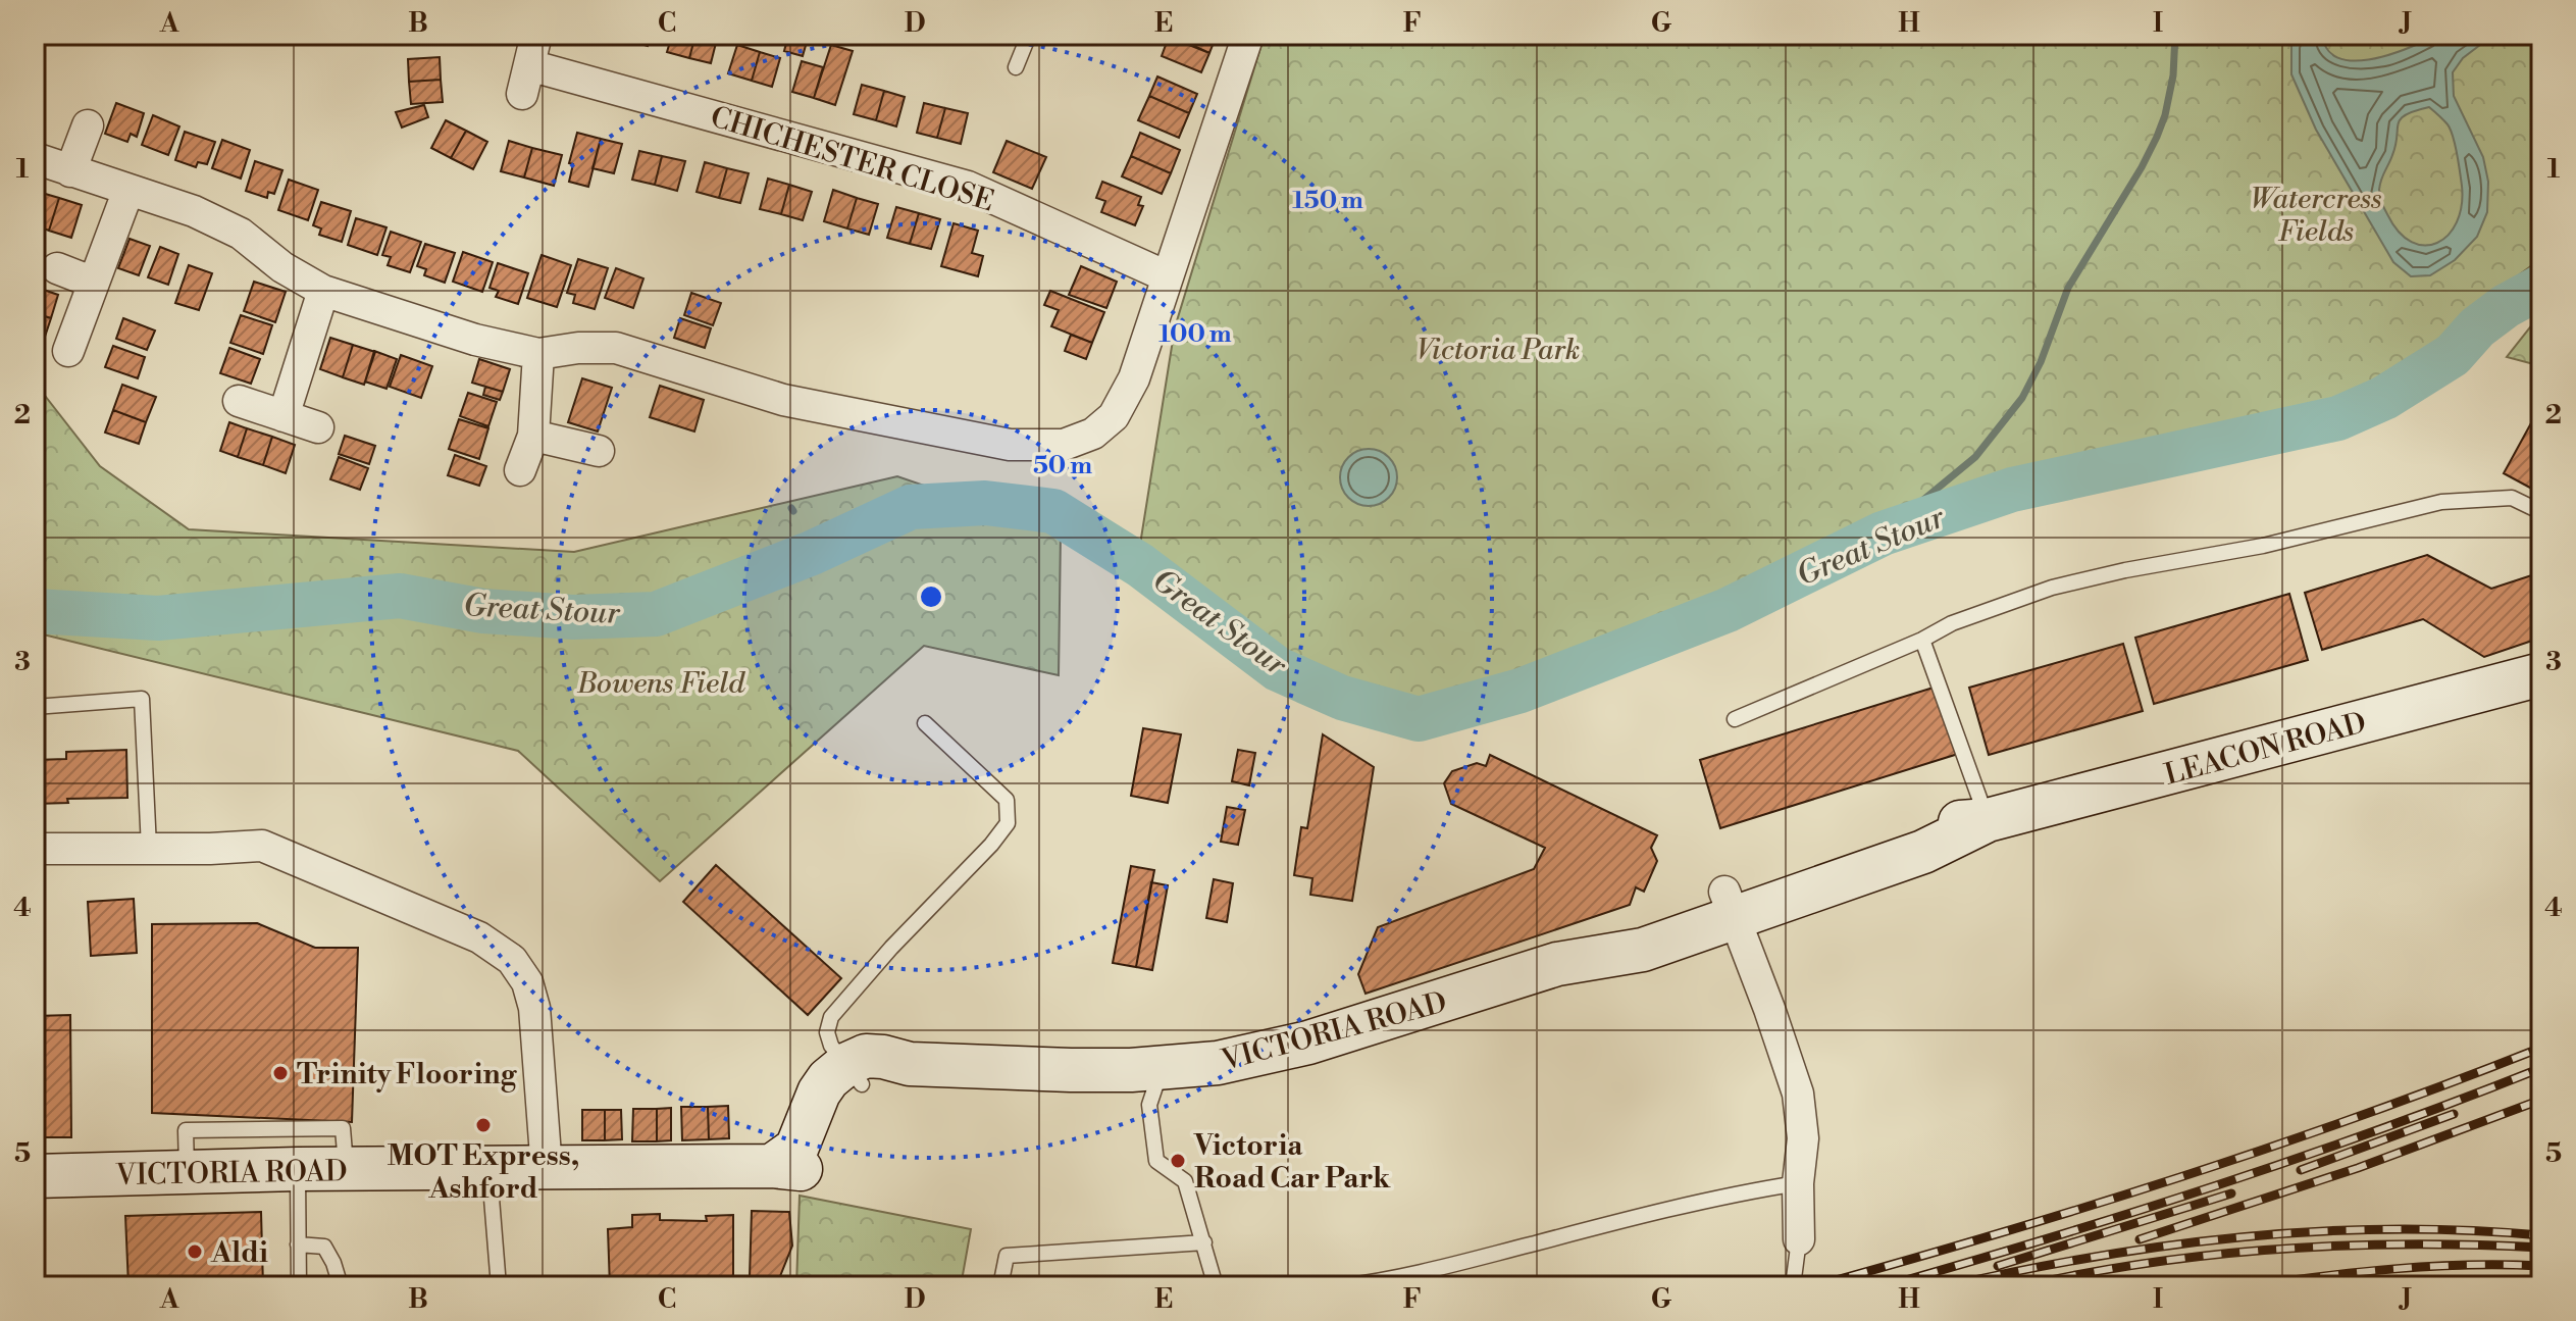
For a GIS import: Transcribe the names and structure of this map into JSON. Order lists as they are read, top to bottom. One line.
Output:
{"streets":{"street":["CHICHESTER CLOSE","LEACON ROAD","VICTORIA ROAD"]},"crossings":[["LEACON ROAD","VICTORIA ROAD"]],"water":["Great Stour"],"parks":["Watercress Fields","Victoria Park","Bowens Field"],"places":["Trinity Flooring","MOT Express, Ashford","Victoria Road Car Park","Aldi"],"grid":{"columns":["A","B","C","D","E","F","G","H","I","J"],"rows":["1","2","3","4","5"]},"rings":["150 m","100 m","50 m"]}
